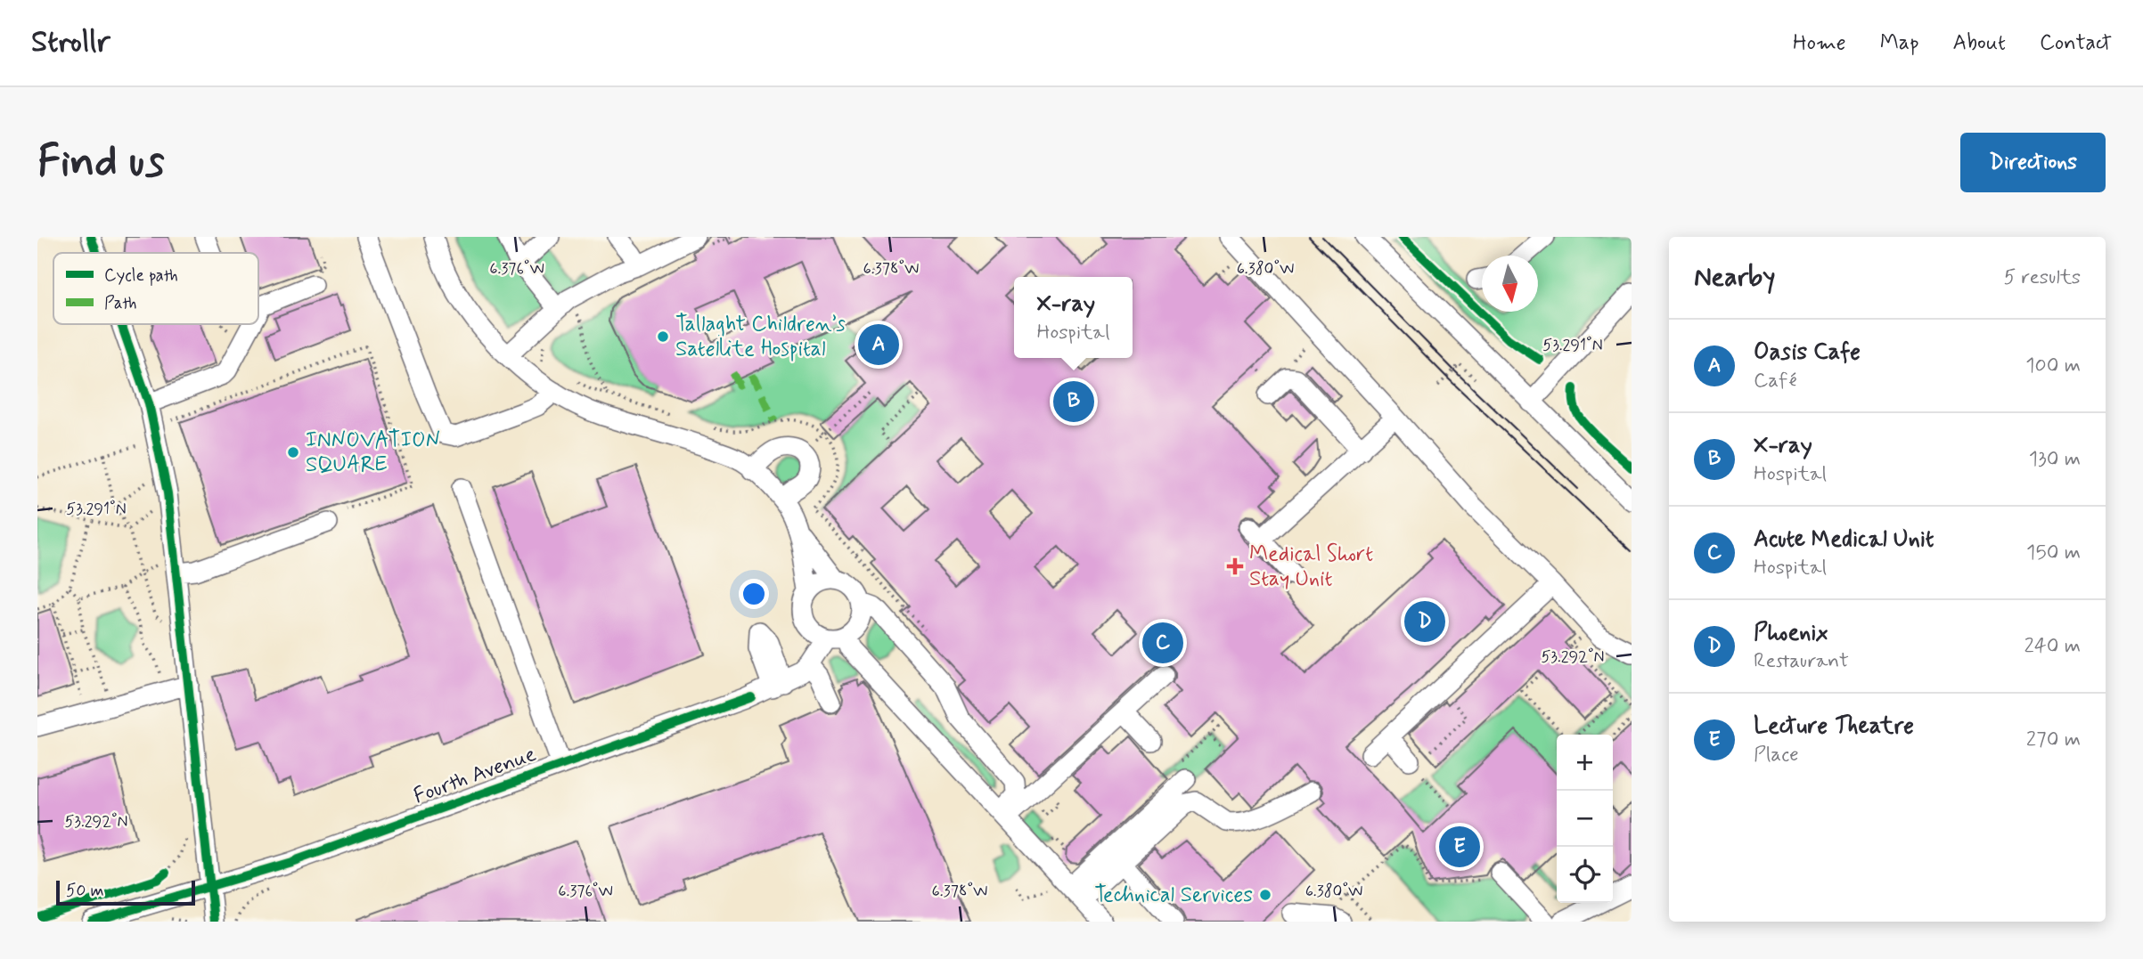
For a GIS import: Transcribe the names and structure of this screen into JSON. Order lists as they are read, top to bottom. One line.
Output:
{"streets":{"street":["Fourth Avenue"]},"places":{"other":["Tallaght Children’s Satellite Hospital","INNOVATION SQUARE","Technical Services"],"health":["Medical Short Stay Unit"]},"legend":["Cycle path","Path"],"scale_bar":"50 m","north":"bottom","page":{"header":"Strollr","nav":["Home","Map","About","Contact"],"buttons":"Directions","title":"Find us","heading":["Nearby","5 results"],"popup":["X-ray","Hospital"],"list":[{"mark":"A","name":"Oasis Cafe","note":"Café","value":"100 m"},{"mark":"B","name":"X-ray","note":"Hospital","value":"130 m"},{"mark":"C","name":"Acute Medical Unit","note":"Hospital","value":"150 m"},{"mark":"D","name":"Phoenix","note":"Restaurant","value":"240 m"},{"mark":"E","name":"Lecture Theatre","note":"Place","value":"270 m"}],"pins":["A","B","D","C","E"],"map_buttons":["+","−"],"scale":"50 m"},"coordinates":["6.376°W","6.378°W","6.380°W","53.291°N","53.292°N"]}
